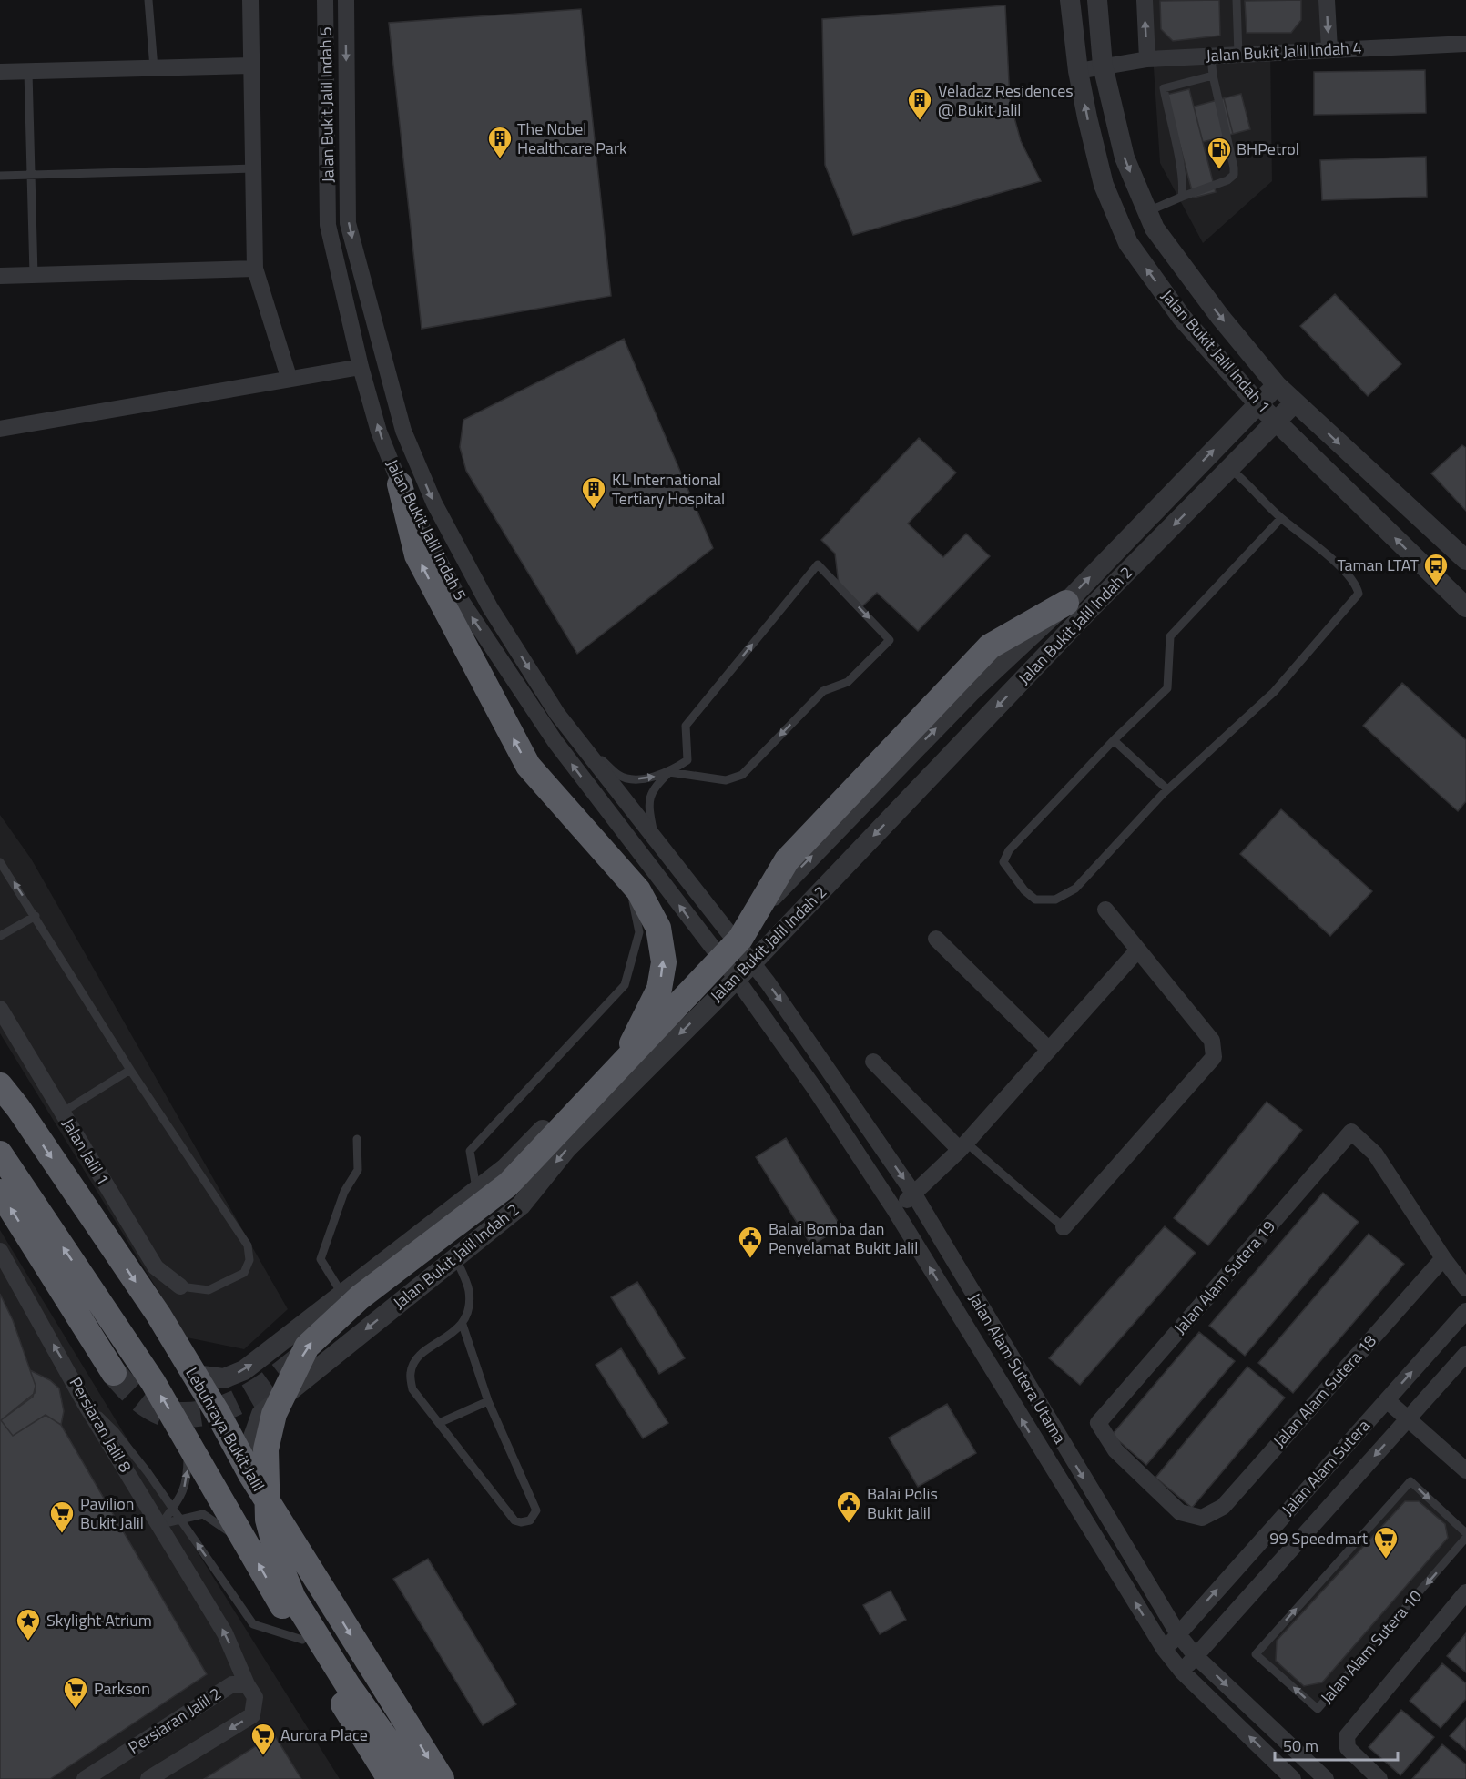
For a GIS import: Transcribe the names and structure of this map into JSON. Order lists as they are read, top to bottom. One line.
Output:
{"streets":{"highway":["Lebuhraya Bukit Jalil"],"street":["Jalan Bukit Jalil Indah 4","Jalan Bukit Jalil Indah 5","Jalan Bukit Jalil Indah 1","Jalan Bukit Jalil Indah 2","Jalan Jalil 1","Jalan Alam Sutera 19","Jalan Alam Sutera Utama","Jalan Alam Sutera 18","Persiaran Jalil 8","Jalan Alam Sutera","Persiaran Jalil 2"],"lane":["Jalan Alam Sutera 10"]},"crossings":[["Jalan Bukit Jalil Indah 4","Jalan Bukit Jalil Indah 1"],["Jalan Bukit Jalil Indah 5","Jalan Bukit Jalil Indah 2"],["Jalan Bukit Jalil Indah 5","Jalan Alam Sutera Utama"],["Jalan Bukit Jalil Indah 1","Jalan Bukit Jalil Indah 2"],["Jalan Bukit Jalil Indah 2","Jalan Alam Sutera Utama"],["Jalan Bukit Jalil Indah 2","Lebuhraya Bukit Jalil"],["Jalan Alam Sutera 19","Jalan Alam Sutera 18"],["Jalan Alam Sutera Utama","Jalan Alam Sutera"],["Persiaran Jalil 8","Persiaran Jalil 2"]],"one_way":["Persiaran Jalil 8"],"places":{"building":["Veladaz Residences @ Bukit Jalil","The Nobel Healthcare Park","KL International Tertiary Hospital"],"fuel station":["BHPetrol"],"bus stop":["Taman LTAT"],"public building":["Balai Bomba dan Penyelamat Bukit Jalil","Balai Polis Bukit Jalil"],"supermarket":["Pavilion Bukit Jalil","99 Speedmart","Parkson","Aurora Place"],"place":["Skylight Atrium"]},"scale_bar":"50 m"}
